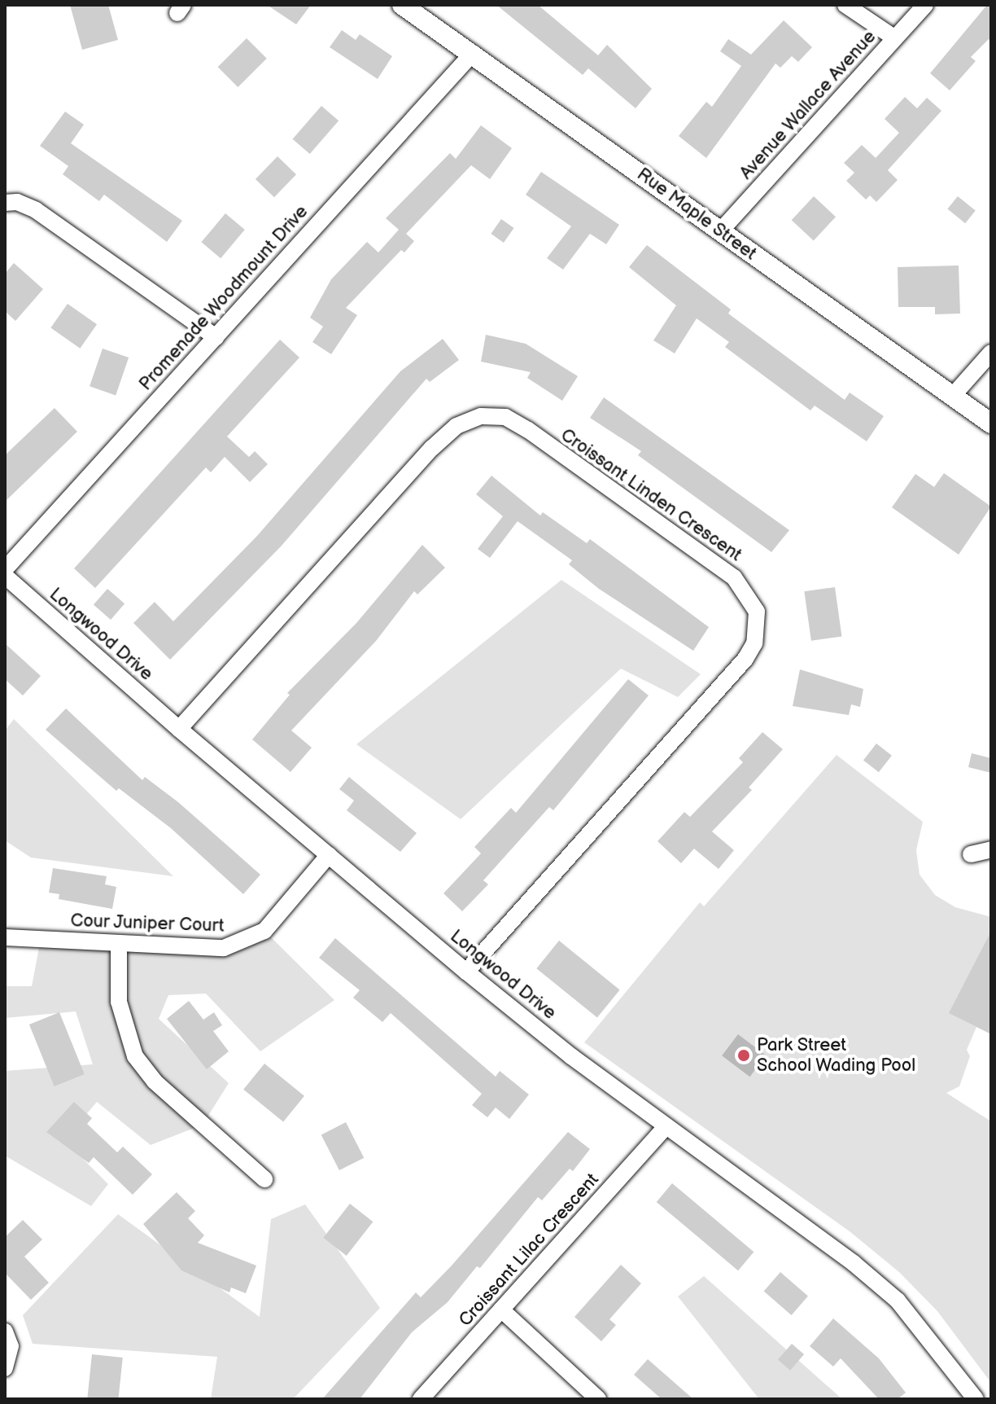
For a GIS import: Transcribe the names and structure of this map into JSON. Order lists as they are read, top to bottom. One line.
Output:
{"streets":{"street":["Avenue Wallace Avenue","Rue Maple Street","Promenade Woodmount Drive","Croissant Linden Crescent","Longwood Drive","Cour Juniper Court","Croissant Lilac Crescent"]},"crossings":[["Avenue Wallace Avenue","Rue Maple Street"],["Rue Maple Street","Promenade Woodmount Drive"],["Croissant Linden Crescent","Longwood Drive"],["Longwood Drive","Cour Juniper Court"],["Longwood Drive","Croissant Lilac Crescent"]],"places":["Park Street School Wading Pool"]}
